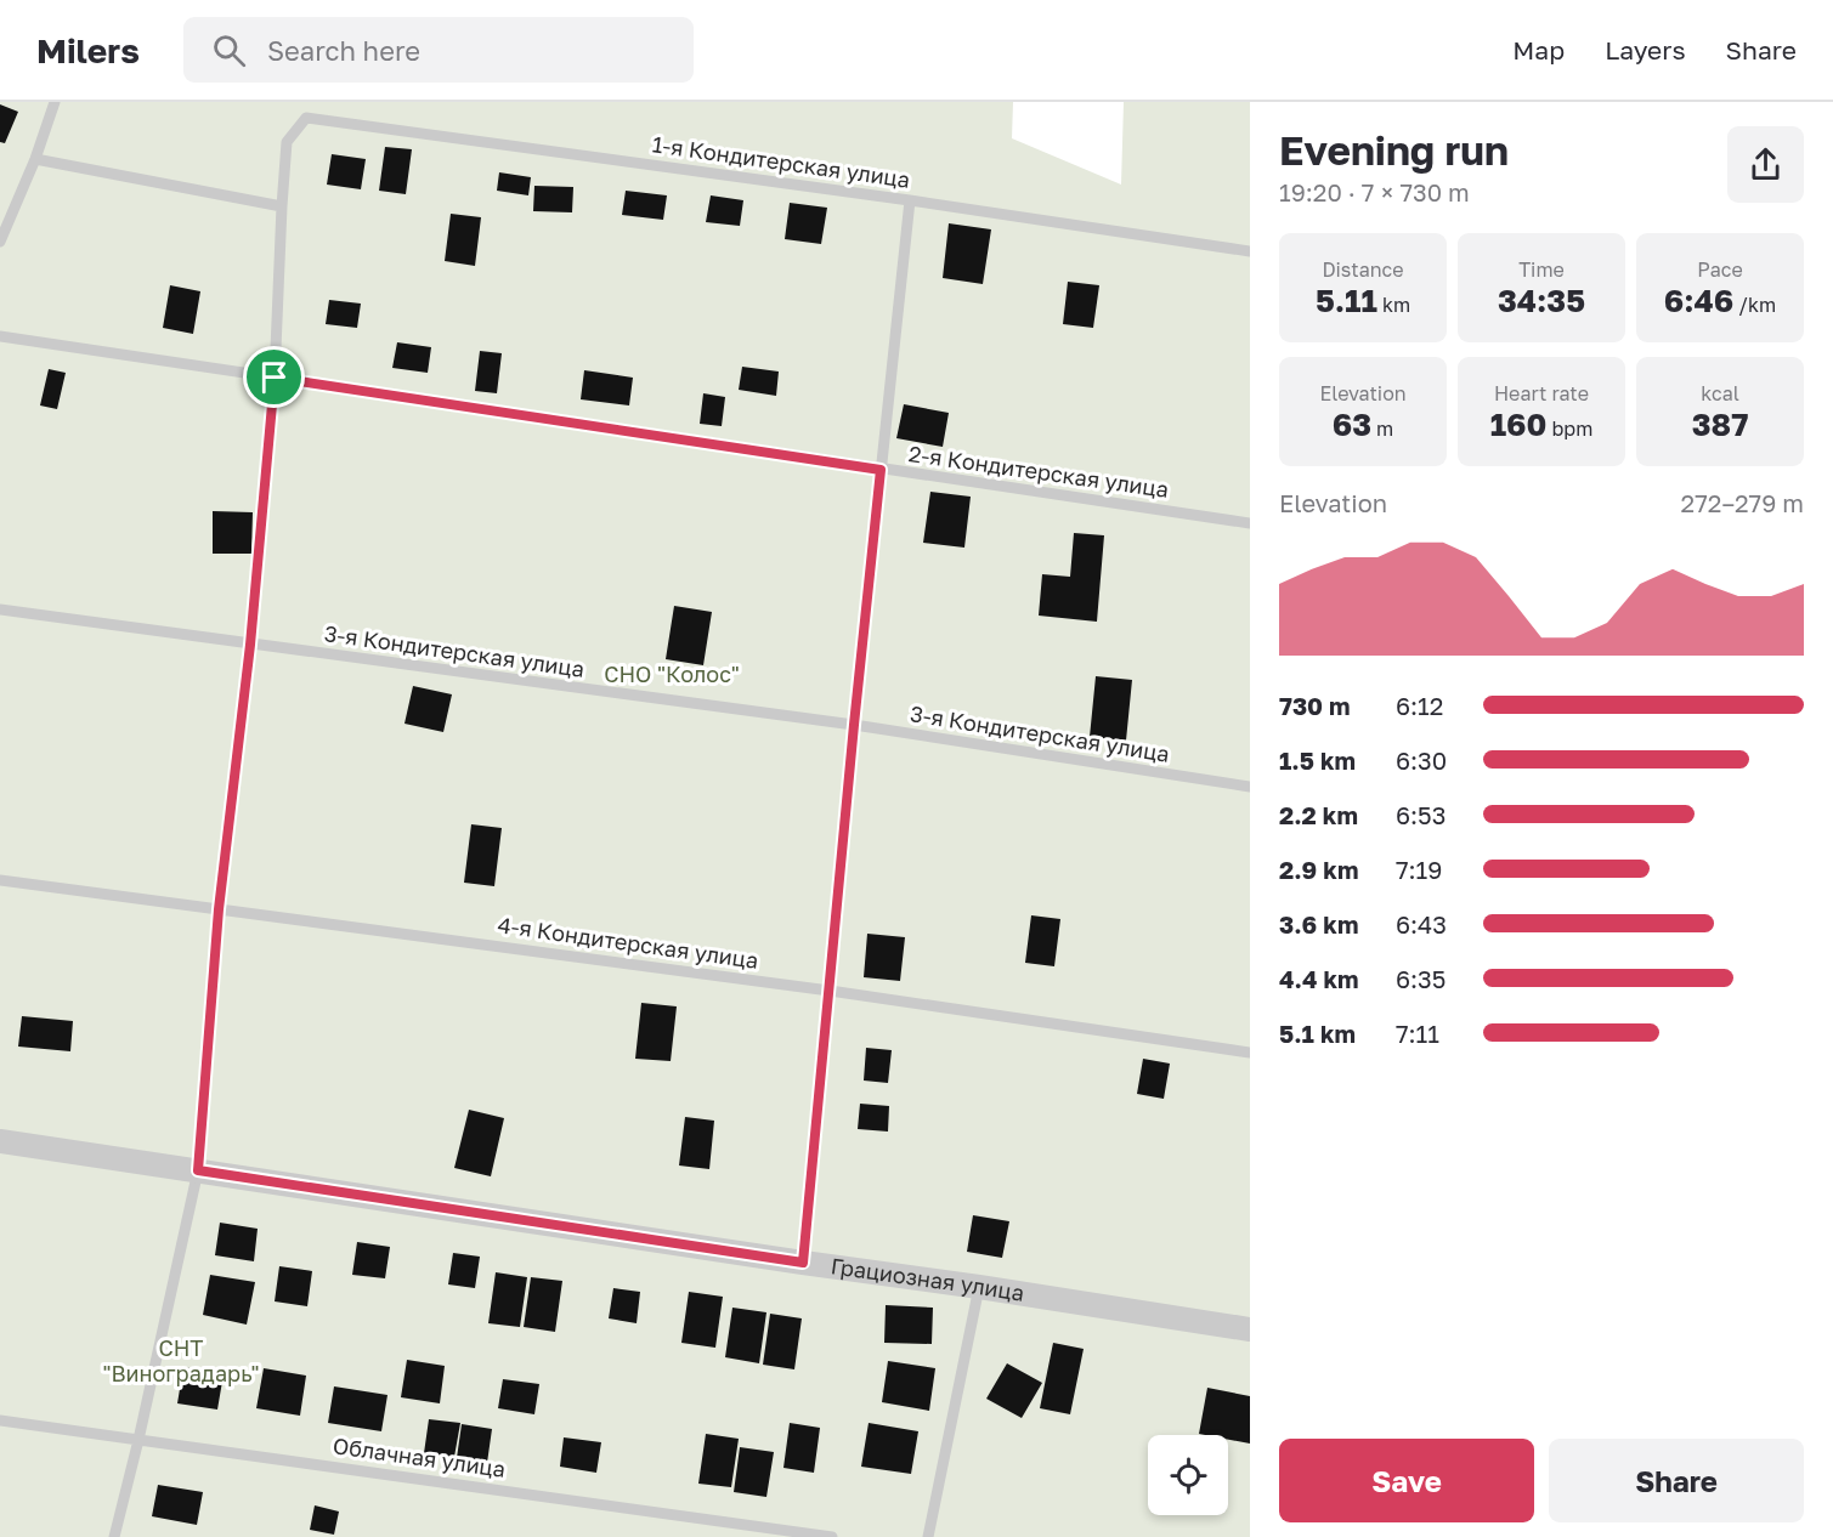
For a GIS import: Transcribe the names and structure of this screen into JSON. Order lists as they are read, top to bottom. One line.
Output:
{"streets":{"street":["Грациозная улица"],"lane":["1-я Кондитерская улица","2-я Кондитерская улица","3-я Кондитерская улица","4-я Кондитерская улица","Облачная улица"]},"parks":["СНО \"Колос\"","СНТ \"Виноградарь\""],"page":{"header":"Milers","search":"Search here","nav":["Map","Layers","Share"],"heading":["Evening run","19:20 · 7 × 730 m"],"stats":[["Distance","5.11 km"],["Time","34:35"],["Pace","6:46 /km"],["Elevation","63 m"],["Heart rate","160 bpm"],["kcal","387"]],"chart":["Elevation","272–279 m"],"list":[{"name":"730 m","note":"6:12"},{"name":"1.5 km","note":"6:30"},{"name":"2.2 km","note":"6:53"},{"name":"2.9 km","note":"7:19"},{"name":"3.6 km","note":"6:43"},{"name":"4.4 km","note":"6:35"},{"name":"5.1 km","note":"7:11"}],"buttons":["Save","Share"]}}
